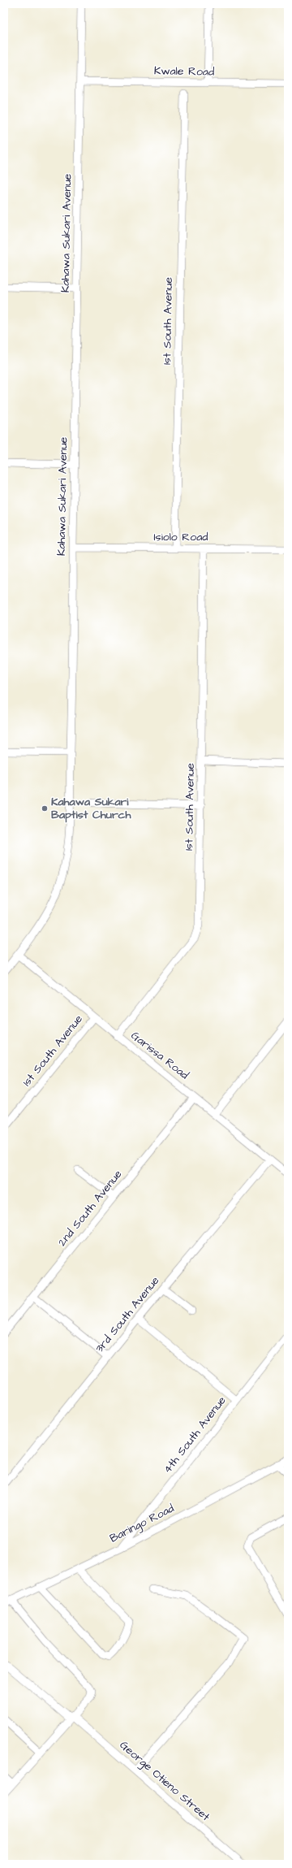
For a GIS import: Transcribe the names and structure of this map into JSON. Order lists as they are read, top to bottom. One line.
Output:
{"streets":{"street":["Kwale Road","Kahawa Sukari Avenue","1st South Avenue","Isiolo Road","Garissa Road","2nd South Avenue","3rd South Avenue","4th South Avenue","Baringo Road","George Otieno Street"]},"crossings":[["Kwale Road","Kahawa Sukari Avenue"],["Kwale Road","1st South Avenue"],["Kahawa Sukari Avenue","Isiolo Road"],["Kahawa Sukari Avenue","Garissa Road"],["1st South Avenue","Isiolo Road"],["1st South Avenue","Garissa Road"],["Garissa Road","2nd South Avenue"],["Garissa Road","3rd South Avenue"],["4th South Avenue","Baringo Road"]],"places":["Kahawa Sukari Baptist Church"]}
